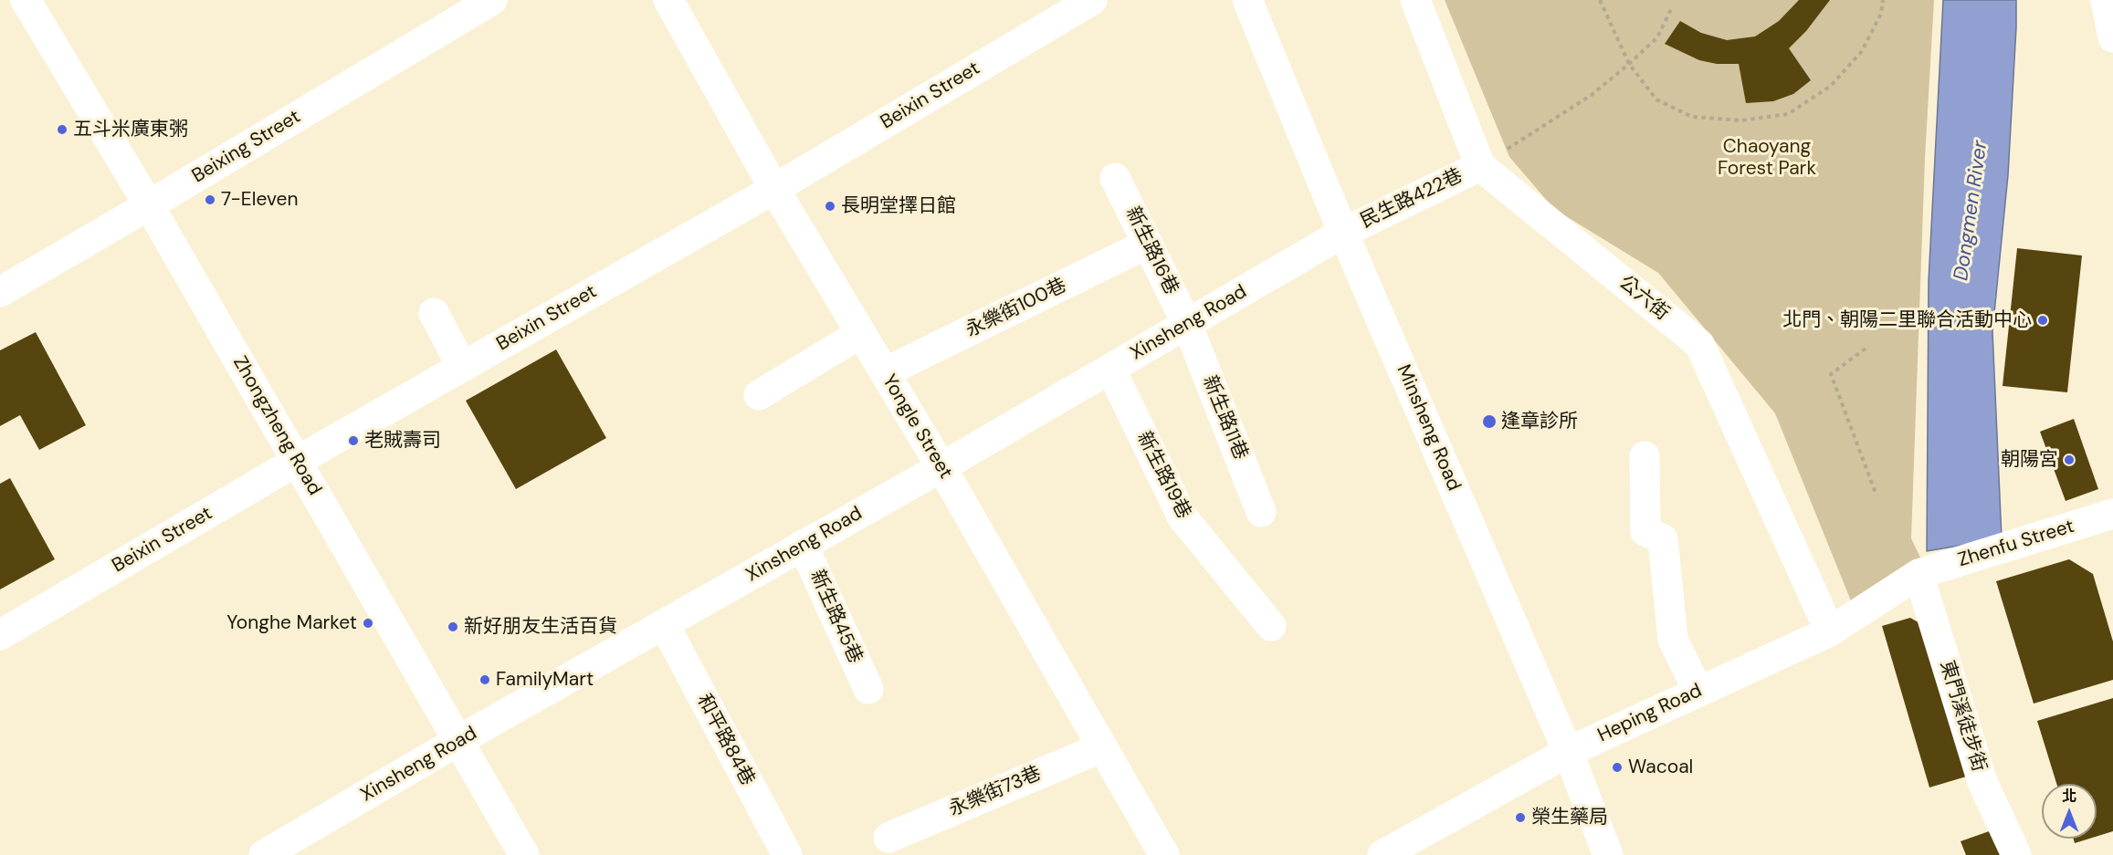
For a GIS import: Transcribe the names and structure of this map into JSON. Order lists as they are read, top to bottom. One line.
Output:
{"streets":{"street":["Beixin Street","Beixing Street","民生路422巷","新生路16巷","公六街","永樂街100巷","Xinsheng Road","新生路11巷","Zhongzheng Road","Yongle Street","Minsheng Road","新生路19巷","Zhenfu Street","新生路45巷","Heping Road","東門溪徒步街","和平路84巷","永樂街73巷"]},"crossings":[["Beixin Street","Zhongzheng Road"],["Beixin Street","Yongle Street"],["Beixing Street","Zhongzheng Road"],["民生路422巷","公六街"],["民生路422巷","Xinsheng Road"],["民生路422巷","Minsheng Road"],["新生路16巷","永樂街100巷"],["新生路16巷","Xinsheng Road"],["新生路16巷","新生路11巷"],["公六街","Heping Road"],["永樂街100巷","Yongle Street"],["Xinsheng Road","新生路11巷"],["Xinsheng Road","Zhongzheng Road"],["Xinsheng Road","Yongle Street"],["Xinsheng Road","Minsheng Road"],["Xinsheng Road","新生路19巷"],["Xinsheng Road","新生路45巷"],["Xinsheng Road","和平路84巷"],["Yongle Street","永樂街73巷"],["Minsheng Road","Heping Road"],["Zhenfu Street","Heping Road"],["Zhenfu Street","東門溪徒步街"],["Heping Road","東門溪徒步街"]],"water":["Dongmen River"],"parks":["Chaoyang Forest Park"],"places":["五斗米廣東粥","7-Eleven","長明堂擇日館","北門、朝陽二里聯合活動中心","逢章診所","老賊壽司","朝陽宮","Yonghe Market","新好朋友生活百貨","FamilyMart","Wacoal","榮生藥局"],"north":"top"}
